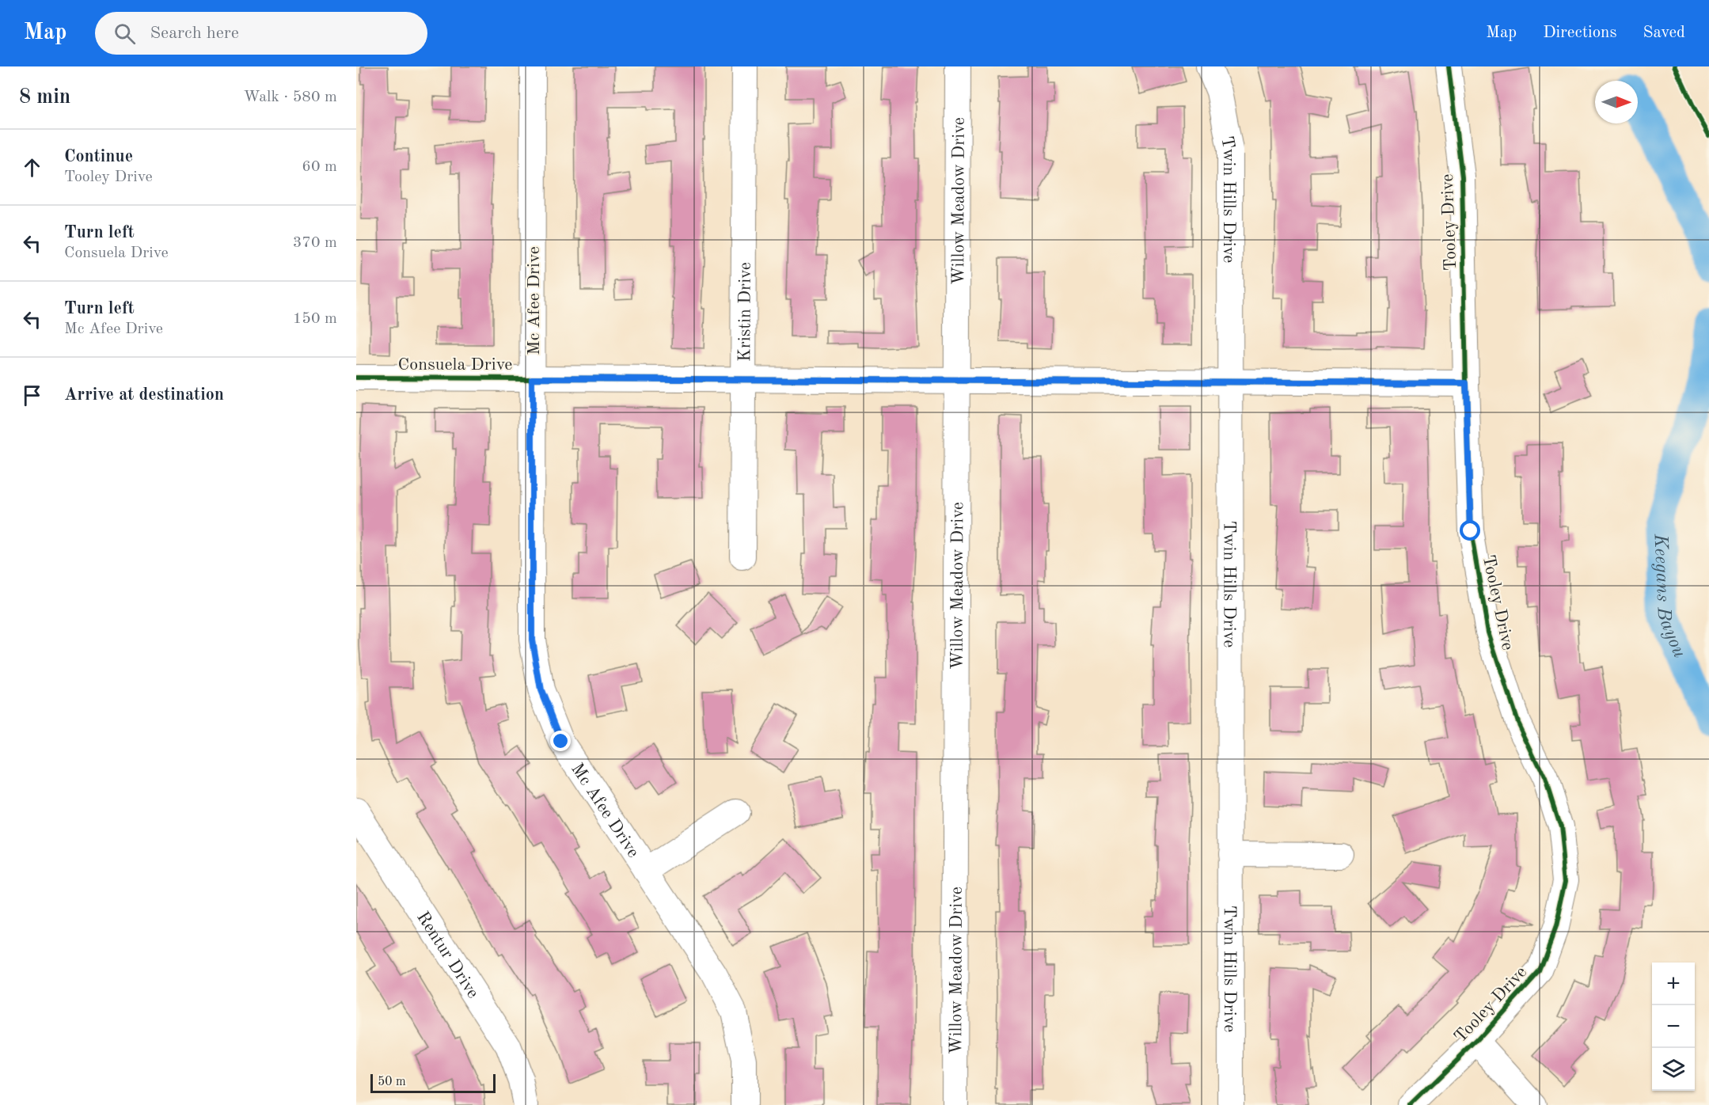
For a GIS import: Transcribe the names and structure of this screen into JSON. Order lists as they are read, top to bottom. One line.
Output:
{"streets":{"street":["Twin Hills Drive","Willow Meadow Drive","Tooley Drive","Mc Afee Drive","Kristin Drive","Consuela Drive","Rentur Drive"]},"crossings":[["Twin Hills Drive","Consuela Drive"],["Willow Meadow Drive","Consuela Drive"],["Tooley Drive","Consuela Drive"],["Mc Afee Drive","Consuela Drive"],["Kristin Drive","Consuela Drive"]],"water":["Keegans Bayou"],"scale_bar":"50 m","north":"right","page":{"header":"Map","search":"Search here","nav":["Map","Directions","Saved"],"heading":["8 min","Walk · 580 m"],"list":[["Continue","Tooley Drive","60 m"],["Turn left","Consuela Drive","370 m"],["Turn left","Mc Afee Drive","150 m"],"Arrive at destination"],"map_buttons":["+","−"],"scale":"50 m"}}
